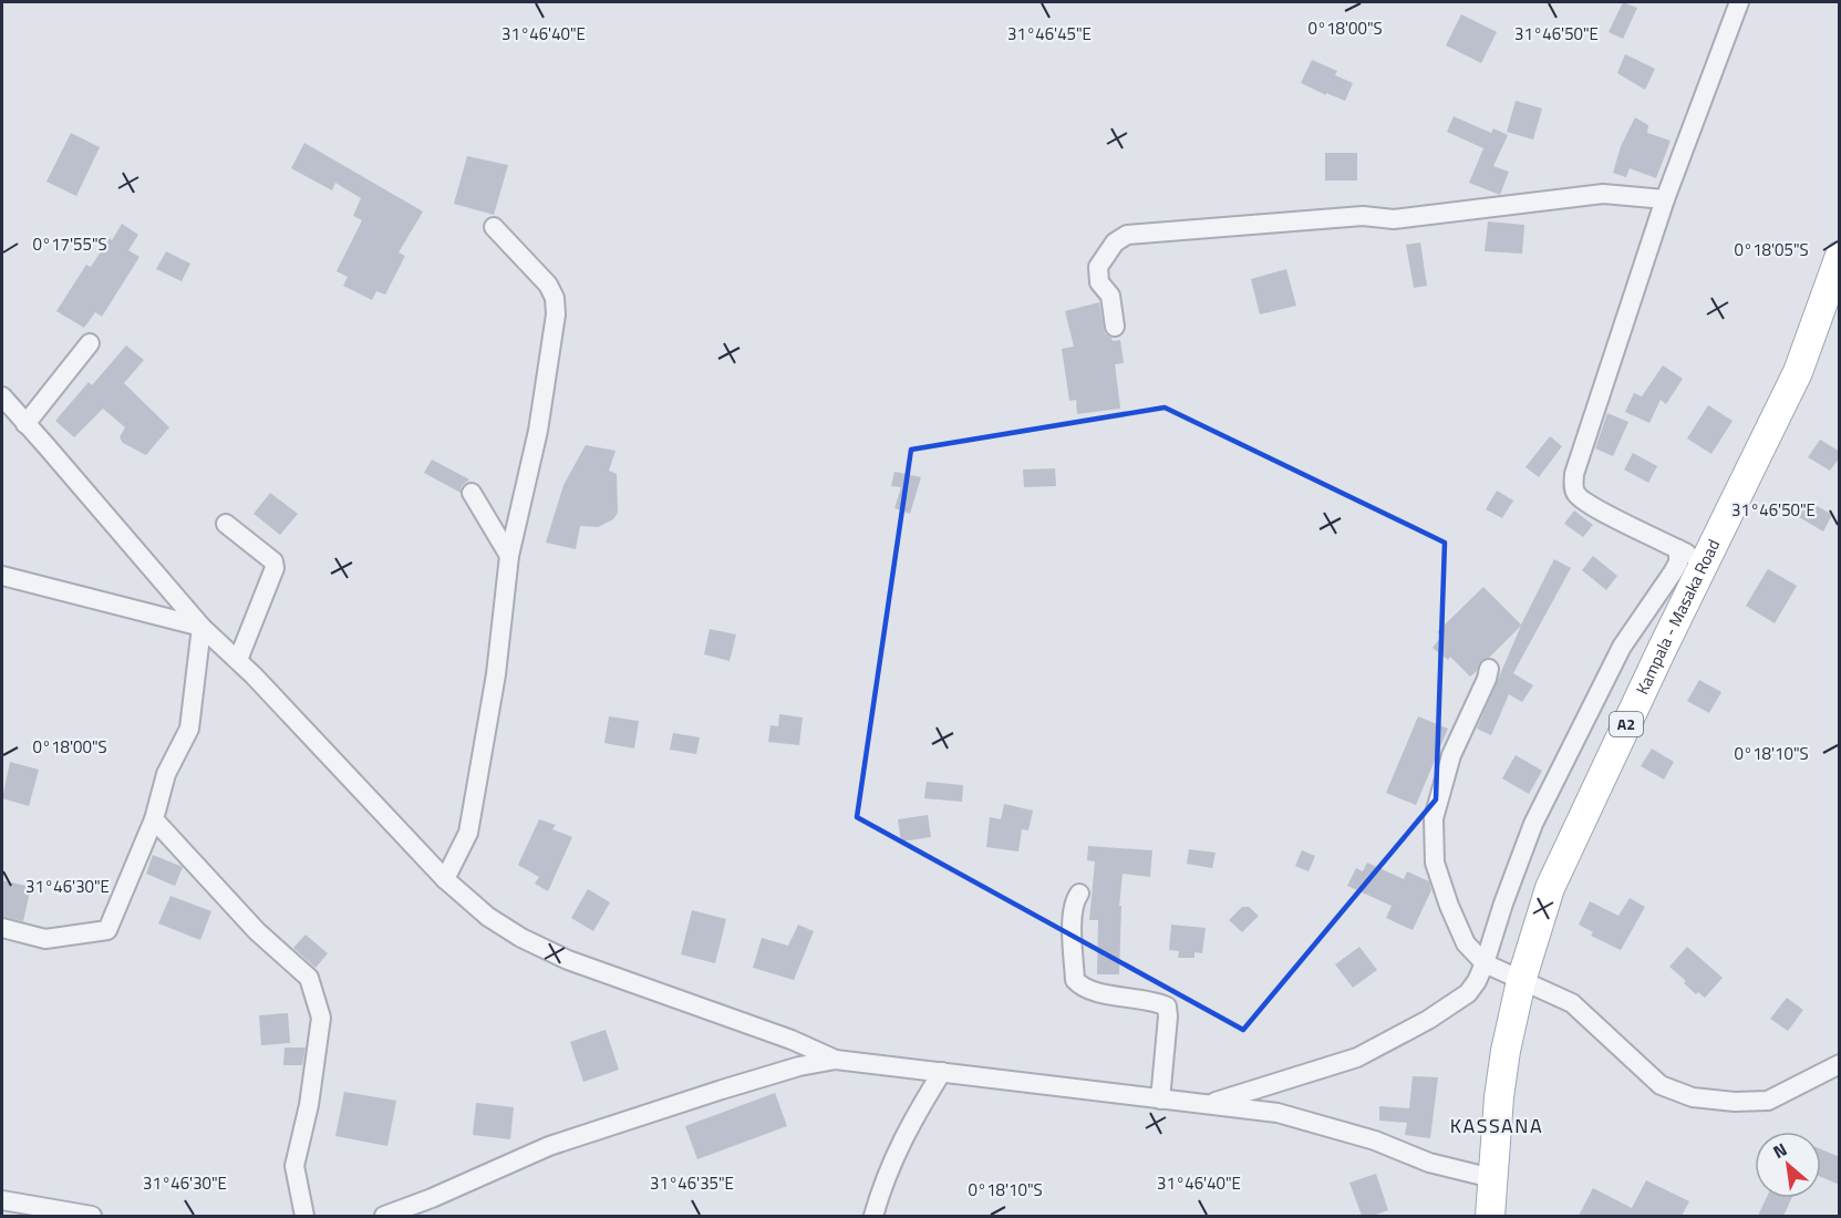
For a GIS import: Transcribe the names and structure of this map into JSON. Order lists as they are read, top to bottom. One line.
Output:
{"streets":{"main road":["Kampala - Masaka Road","A2"]},"districts":["KASSANA"],"north":"top left","coordinates":["0°18'00\"S","31°46'40\"E","31°46'45\"E","31°46'50\"E","0°17'55\"S","0°18'05\"S","0°18'10\"S","31°46'30\"E","31°46'35\"E"]}
